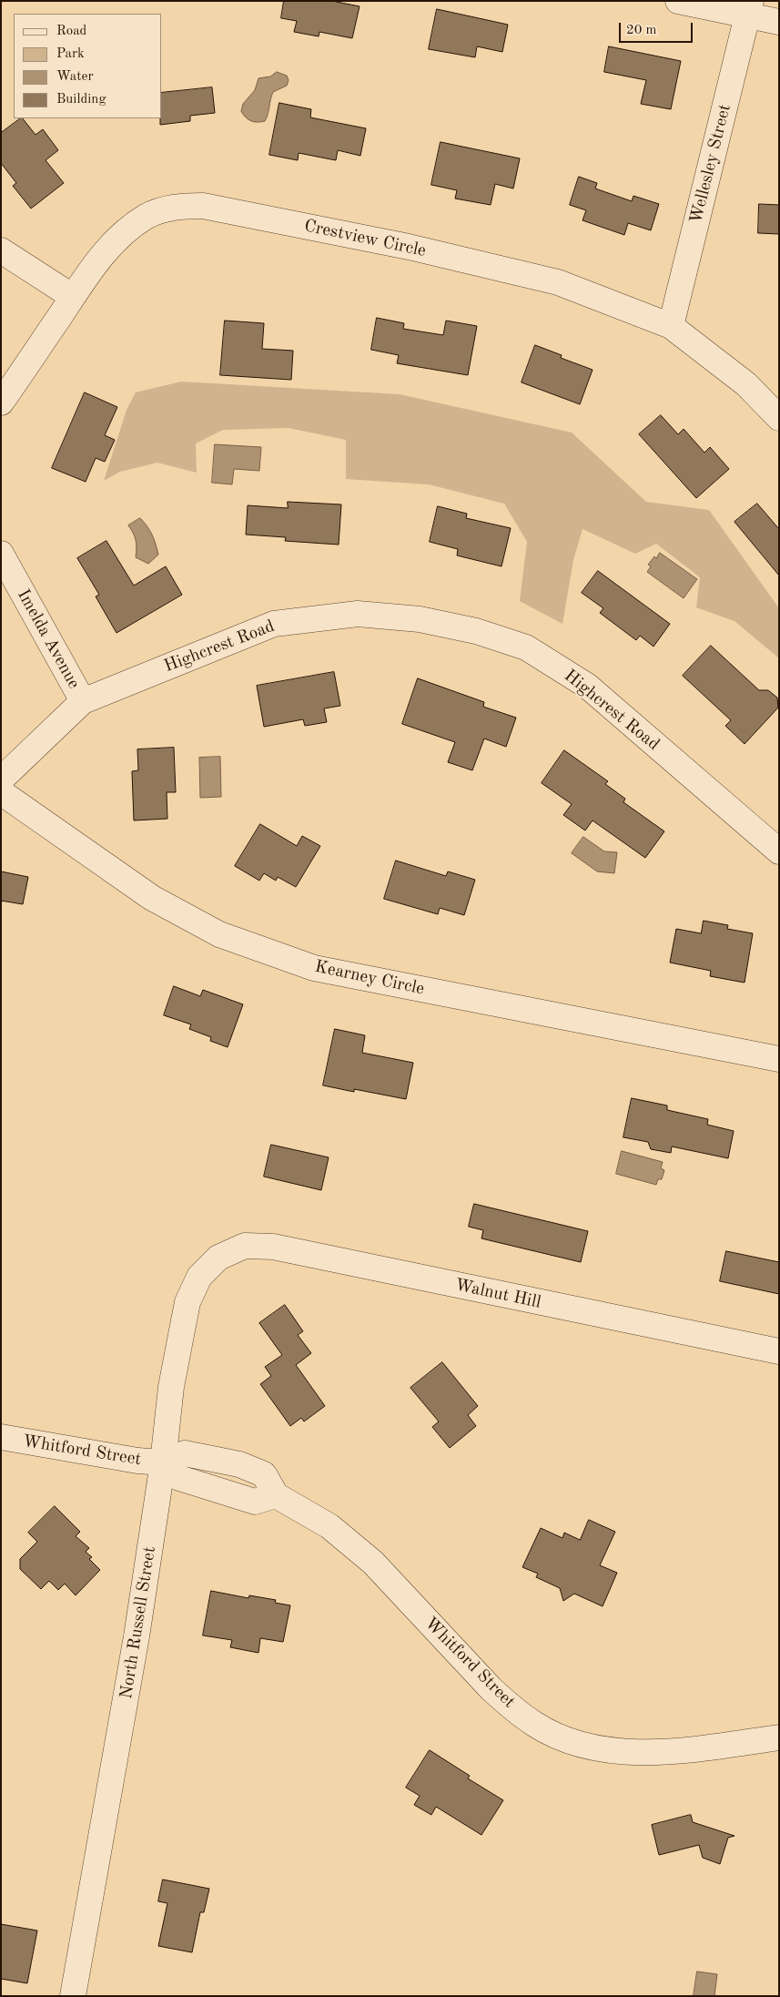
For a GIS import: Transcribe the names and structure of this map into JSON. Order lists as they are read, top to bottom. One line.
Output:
{"streets":{"street":["Wellesley Street","Crestview Circle","Imelda Avenue","Highcrest Road","Kearney Circle","Walnut Hill","Whitford Street","North Russell Street"]},"crossings":[["Wellesley Street","Crestview Circle"],["Imelda Avenue","Highcrest Road"],["Walnut Hill","North Russell Street"],["Whitford Street","North Russell Street"]],"legend":["Road","Park","Water","Building"],"scale_bar":"20 m"}
